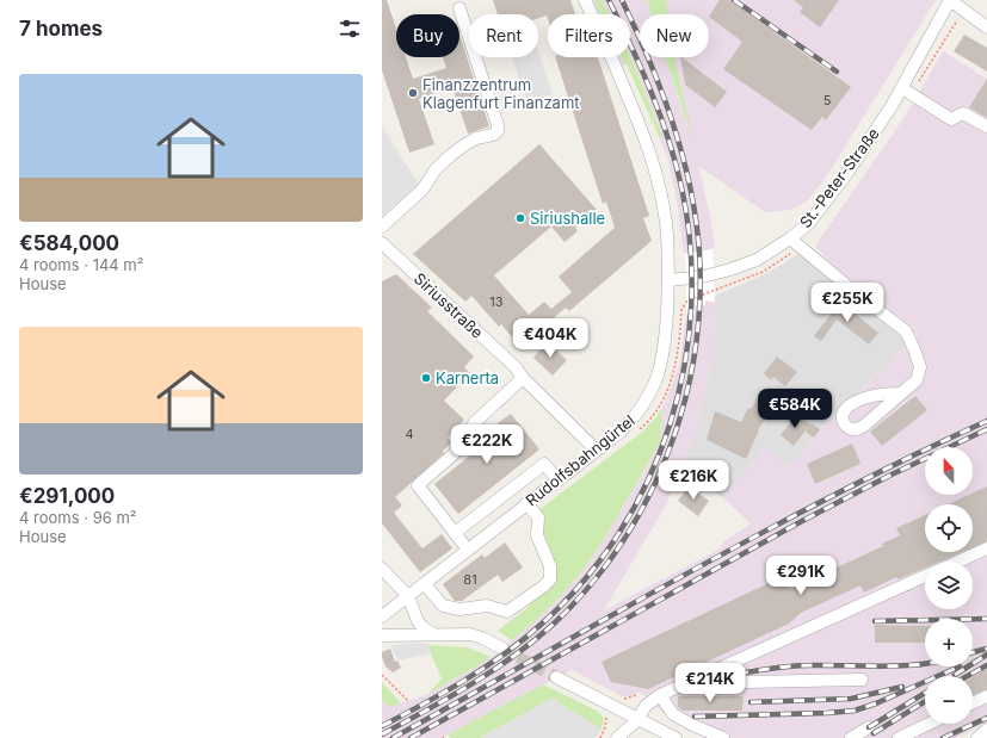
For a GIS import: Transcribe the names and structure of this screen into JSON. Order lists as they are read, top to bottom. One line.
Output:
{"streets":{"street":["St.-Peter-Straße","Siriusstraße","Rudolfsbahngürtel"]},"crossings":[["St.-Peter-Straße","Rudolfsbahngürtel"],["Siriusstraße","Rudolfsbahngürtel"]],"places":["Finanzzentrum Klagenfurt Finanzamt","Siriushalle","Karnerta"],"house_numbers":["5","13","4","81"],"north":"top","page":{"heading":"7 homes","chip":["Buy","Rent","Filters","New"],"list":[{"name":"€584,000","note":"4 rooms · 144 m² · House"},{"name":"€291,000","note":"4 rooms · 96 m² · House"}],"price":["€255K","€404K","€584K","€222K","€216K","€291K","€214K"],"map_buttons":["+","−"]}}
